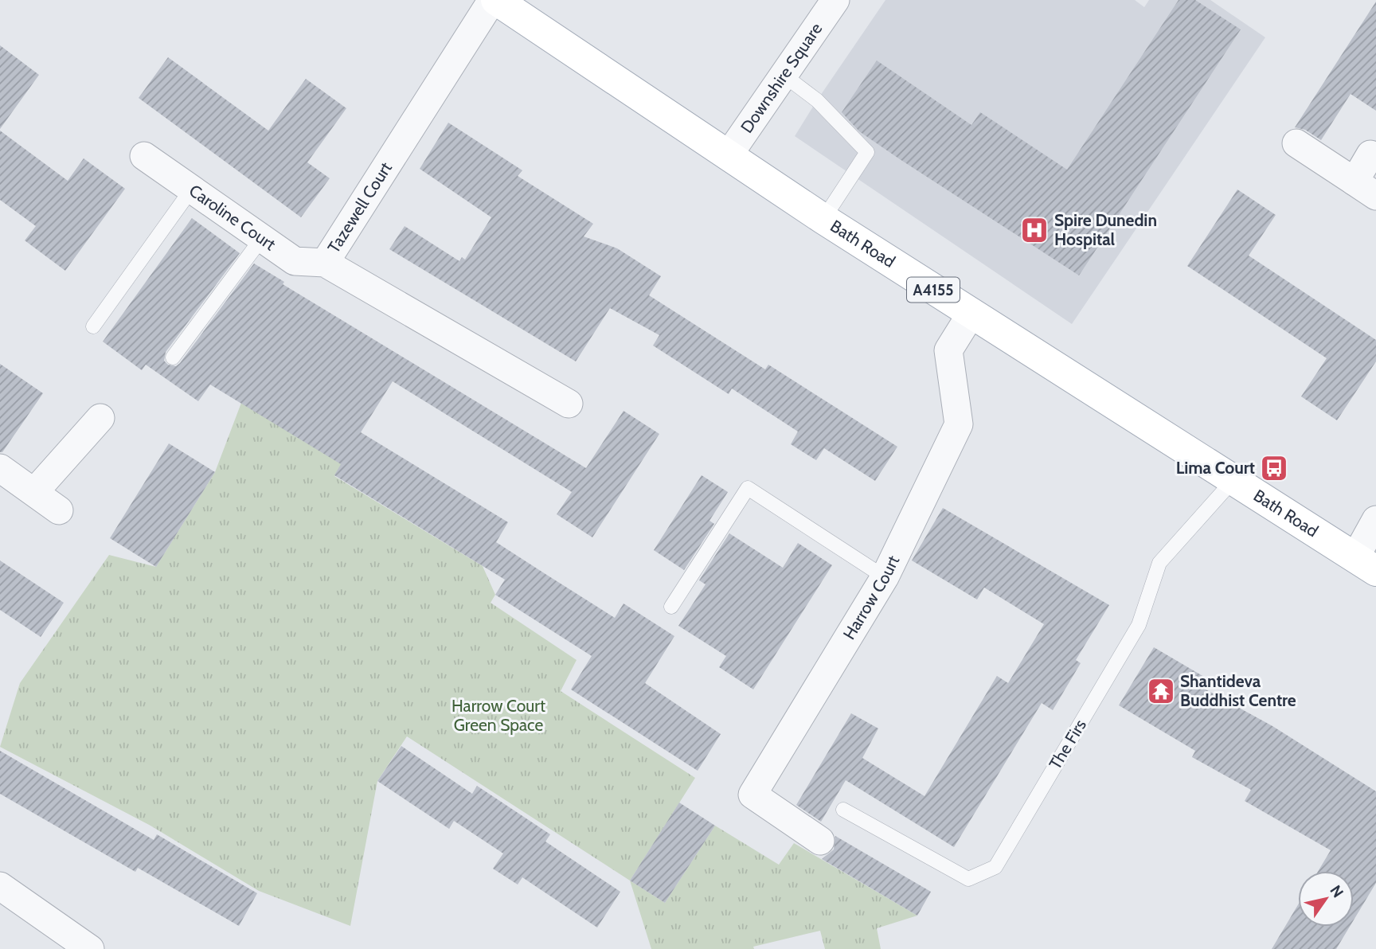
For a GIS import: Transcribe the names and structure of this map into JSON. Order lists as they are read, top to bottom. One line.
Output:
{"streets":{"main road":["Bath Road","A4155"],"street":["Downshire Square","Tazewell Court","Caroline Court","Harrow Court"],"lane":["The Firs"]},"crossings":[["Downshire Square","Bath Road"],["Tazewell Court","Caroline Court"],["Tazewell Court","Bath Road"],["Bath Road","Harrow Court"],["Bath Road","The Firs"]],"parks":["Harrow Court Green Space"],"places":{"hospital":["Spire Dunedin Hospital"],"bus stop":["Lima Court"],"temple":["Shantideva Buddhist Centre"]},"north":"top right"}
